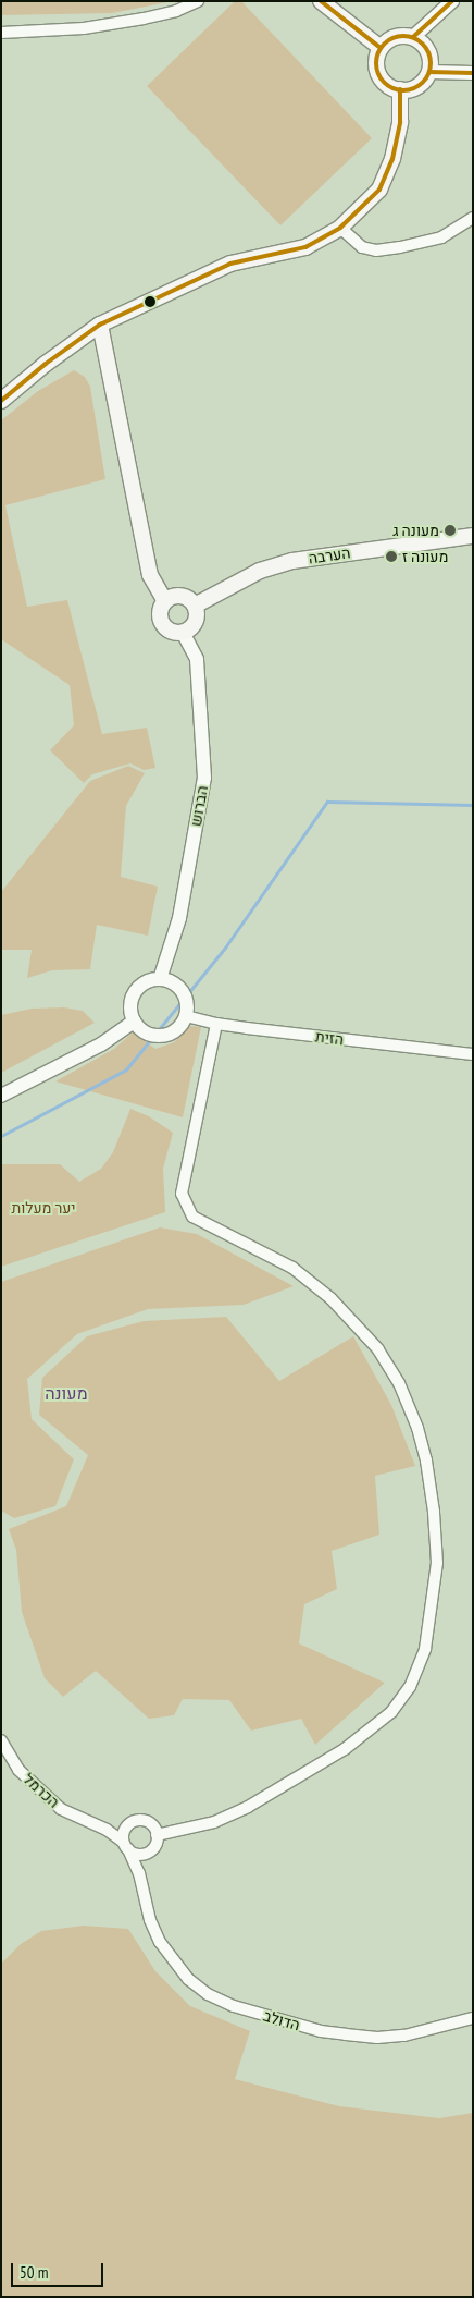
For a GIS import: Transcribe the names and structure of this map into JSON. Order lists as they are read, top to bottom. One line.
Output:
{"streets":{"main road":["הערבה"],"street":["הברוש","הזית","הכרמל","הדולב"]},"crossings":[["הערבה","הברוש"],["הברוש","הזית"],["הכרמל","הדולב"]],"districts":["מעונה"],"parks":["יער מעלות"],"places":["מעונה ג","מעונה ז"],"scale_bar":"50 m"}
